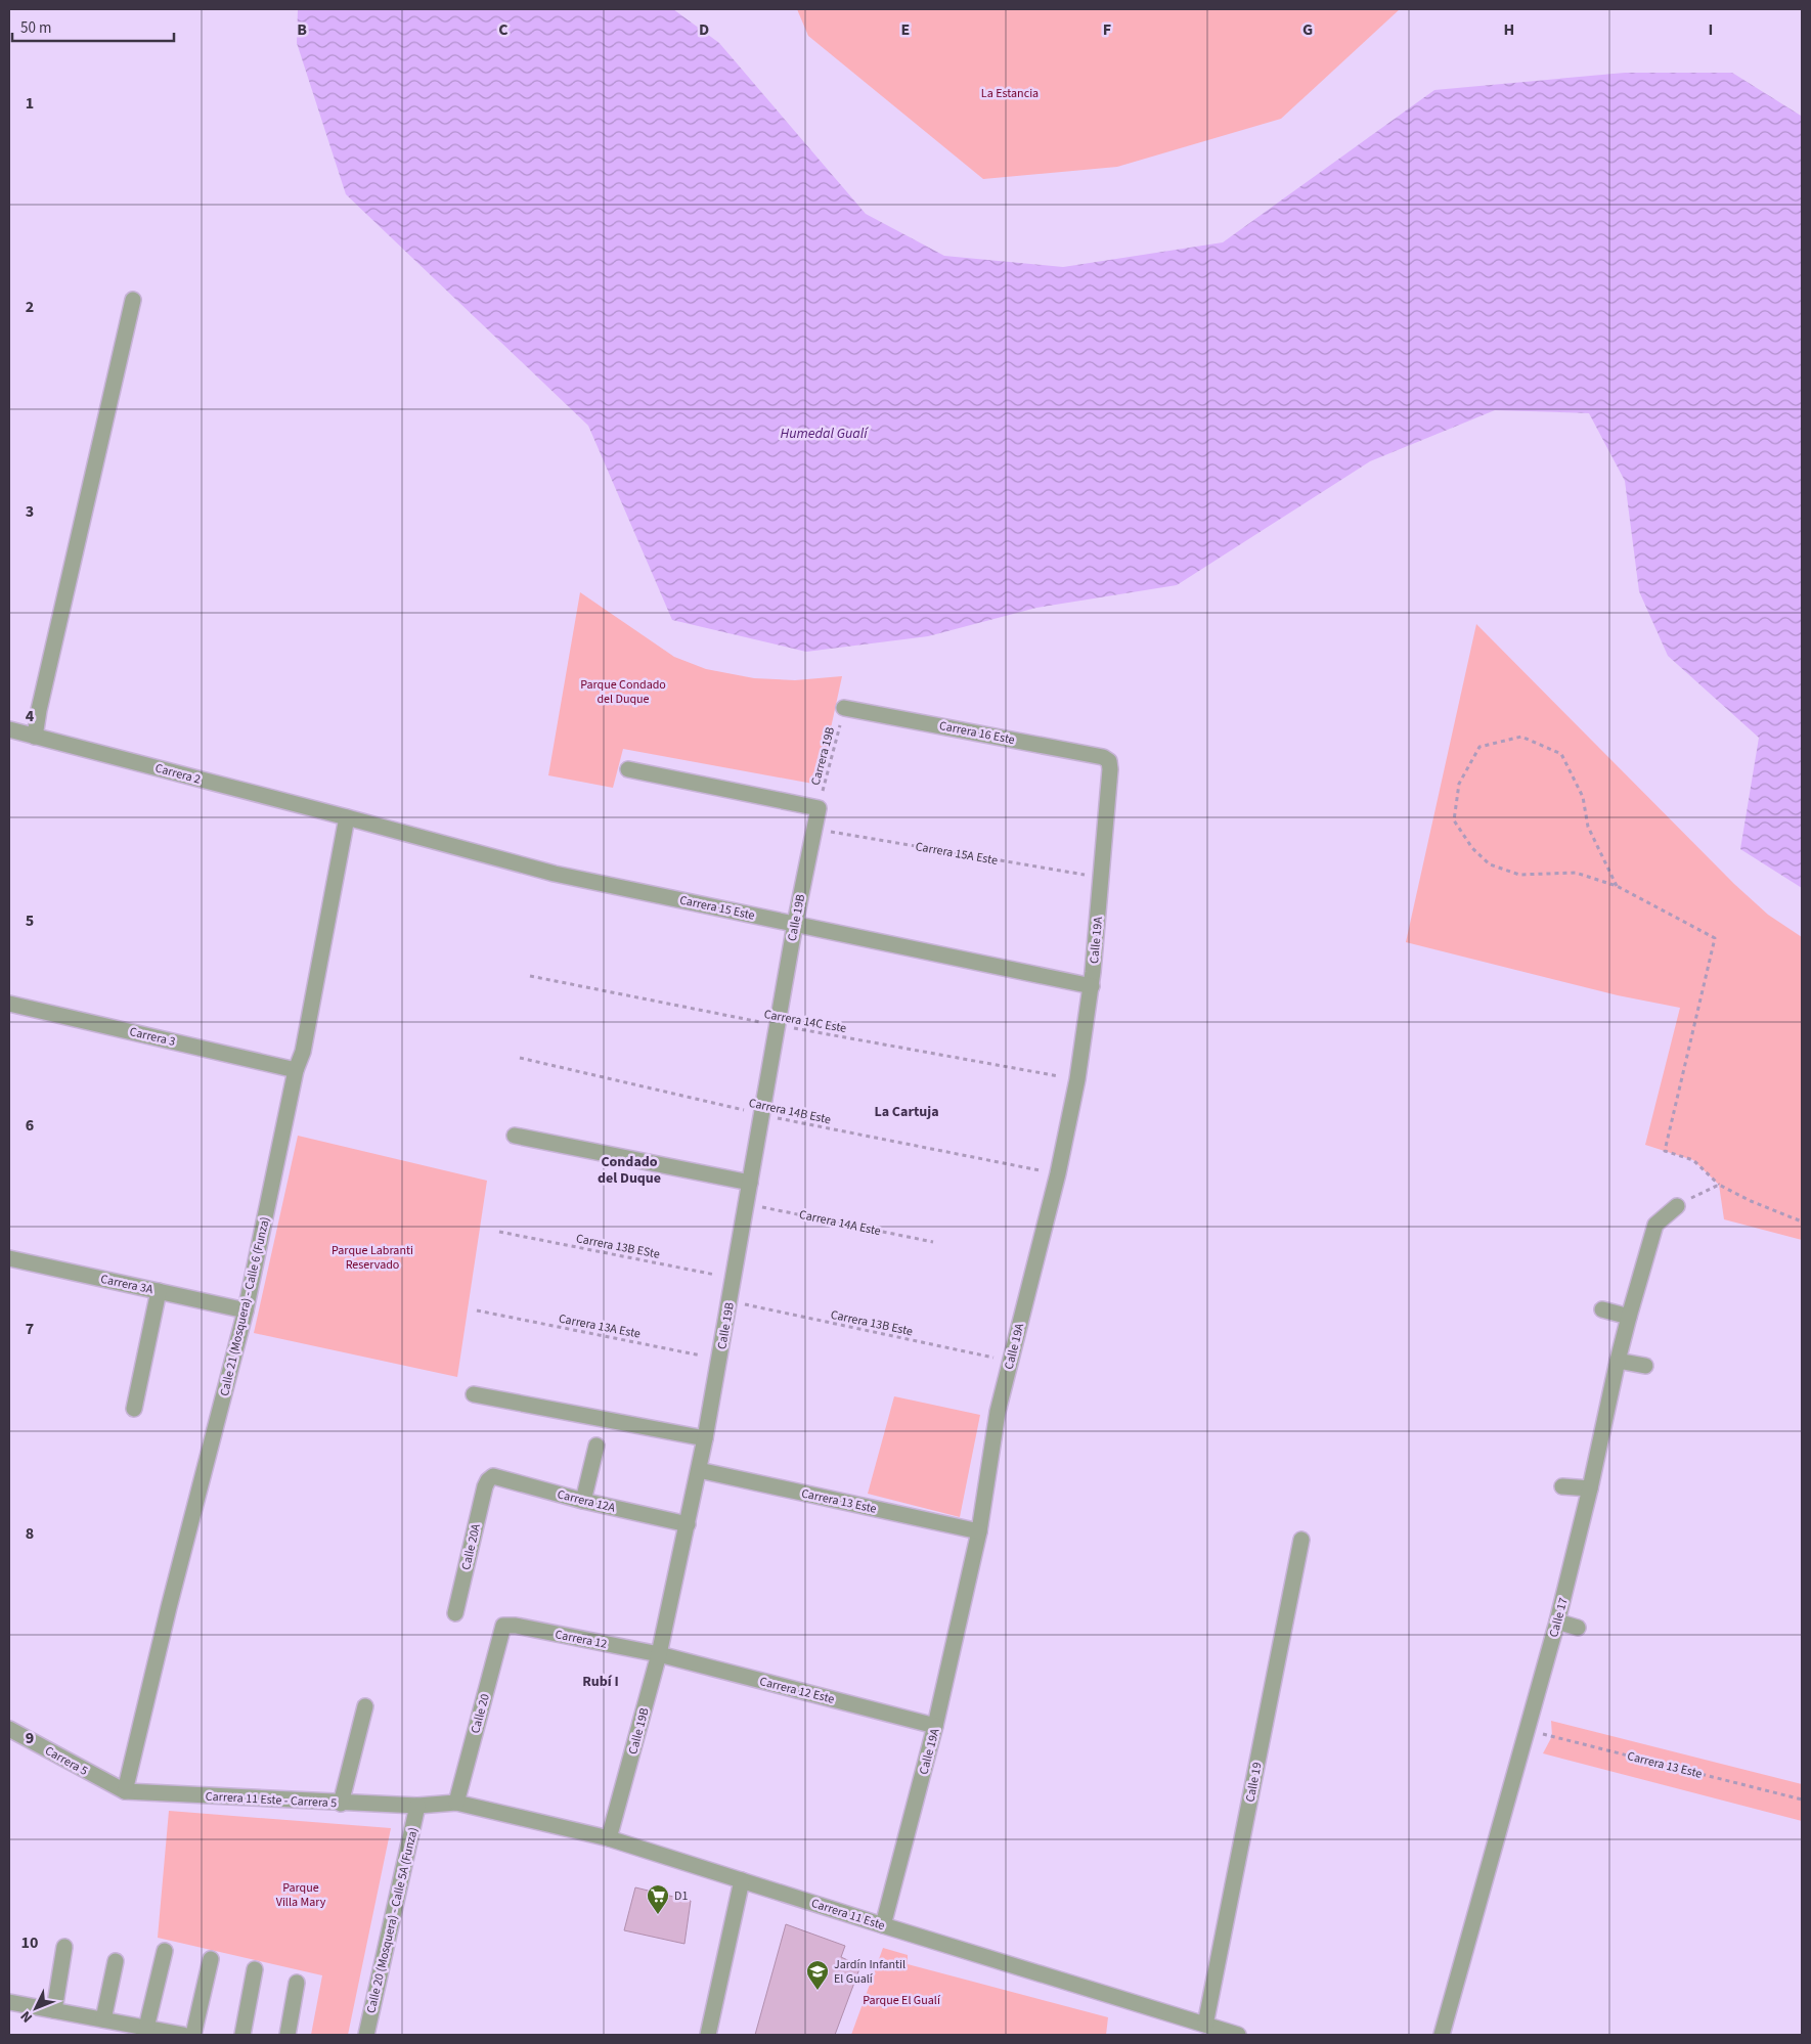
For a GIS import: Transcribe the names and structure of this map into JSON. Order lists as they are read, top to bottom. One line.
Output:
{"streets":{"street":["Carrera 16 Este","Carrera 2","Carrera 15 Este","Calle 19B","Calle 19A","Carrera 3","Carrera 3A","Calle 21 (Mosquera) - Calle 6 (Funza)","Carrera 12A","Carrera 13 Este","Calle 20A","Calle 17","Carrera 12","Carrera 12 Este","Calle 20","Carrera 5","Calle 19","Carrera 11 Este - Carrera 5","Carrera 11 Este","Calle 20 (Mosquera) - Calle 5A (Funza)"],"path":["Carrera 19B","Carrera 15A Este","Carrera 14C Este","Carrera 14B Este","Carrera 14A Este","Carrera 13B ESte","Carrera 13B Este","Carrera 13A Este"]},"crossings":[["Carrera 16 Este","Carrera 19B"],["Carrera 16 Este","Calle 19A"],["Carrera 19B","Calle 19B"],["Carrera 2","Carrera 15 Este"],["Carrera 2","Calle 21 (Mosquera) - Calle 6 (Funza)"],["Carrera 15A Este","Calle 19B"],["Carrera 15A Este","Calle 19A"],["Carrera 15 Este","Calle 19B"],["Carrera 15 Este","Calle 19A"],["Carrera 15 Este","Calle 21 (Mosquera) - Calle 6 (Funza)"],["Calle 19B","Carrera 14C Este"],["Calle 19B","Carrera 14B Este"],["Calle 19B","Carrera 14A Este"],["Calle 19B","Carrera 13B ESte"],["Calle 19B","Carrera 13B Este"],["Calle 19B","Carrera 13A Este"],["Calle 19B","Carrera 12A"],["Calle 19B","Carrera 13 Este"],["Calle 19B","Carrera 12"],["Calle 19B","Carrera 12 Este"],["Calle 19B","Carrera 11 Este"],["Calle 19A","Carrera 14C Este"],["Calle 19A","Carrera 14B Este"],["Calle 19A","Carrera 13B Este"],["Calle 19A","Carrera 13 Este"],["Calle 19A","Carrera 12 Este"],["Calle 19A","Carrera 11 Este"],["Carrera 3","Calle 21 (Mosquera) - Calle 6 (Funza)"],["Carrera 3A","Calle 21 (Mosquera) - Calle 6 (Funza)"],["Calle 21 (Mosquera) - Calle 6 (Funza)","Carrera 5"],["Calle 21 (Mosquera) - Calle 6 (Funza)","Carrera 11 Este - Carrera 5"],["Carrera 12A","Calle 20A"],["Carrera 13 Este","Calle 17"],["Carrera 12","Carrera 12 Este"],["Carrera 12","Calle 20"],["Calle 20","Carrera 11 Este"],["Carrera 5","Carrera 11 Este - Carrera 5"],["Calle 19","Carrera 11 Este"],["Carrera 11 Este - Carrera 5","Calle 20 (Mosquera) - Calle 5A (Funza)"]],"districts":["La Cartuja","Condado del Duque","Rubí I"],"water":["Humedal Gualí"],"parks":["La Estancia","Parque Condado del Duque","Parque Labranti Reservado","Parque Villa Mary","Parque El Gualí"],"places":{"supermarket":["D1"],"school or university":["Jardín Infantil El Gualí"]},"scale_bar":"50 m","north":"bottom left","grid":{"columns":["B","C","D","E","F","G","H","I"],"rows":["1","2","3","4","5","6","7","8","9","10"]}}
